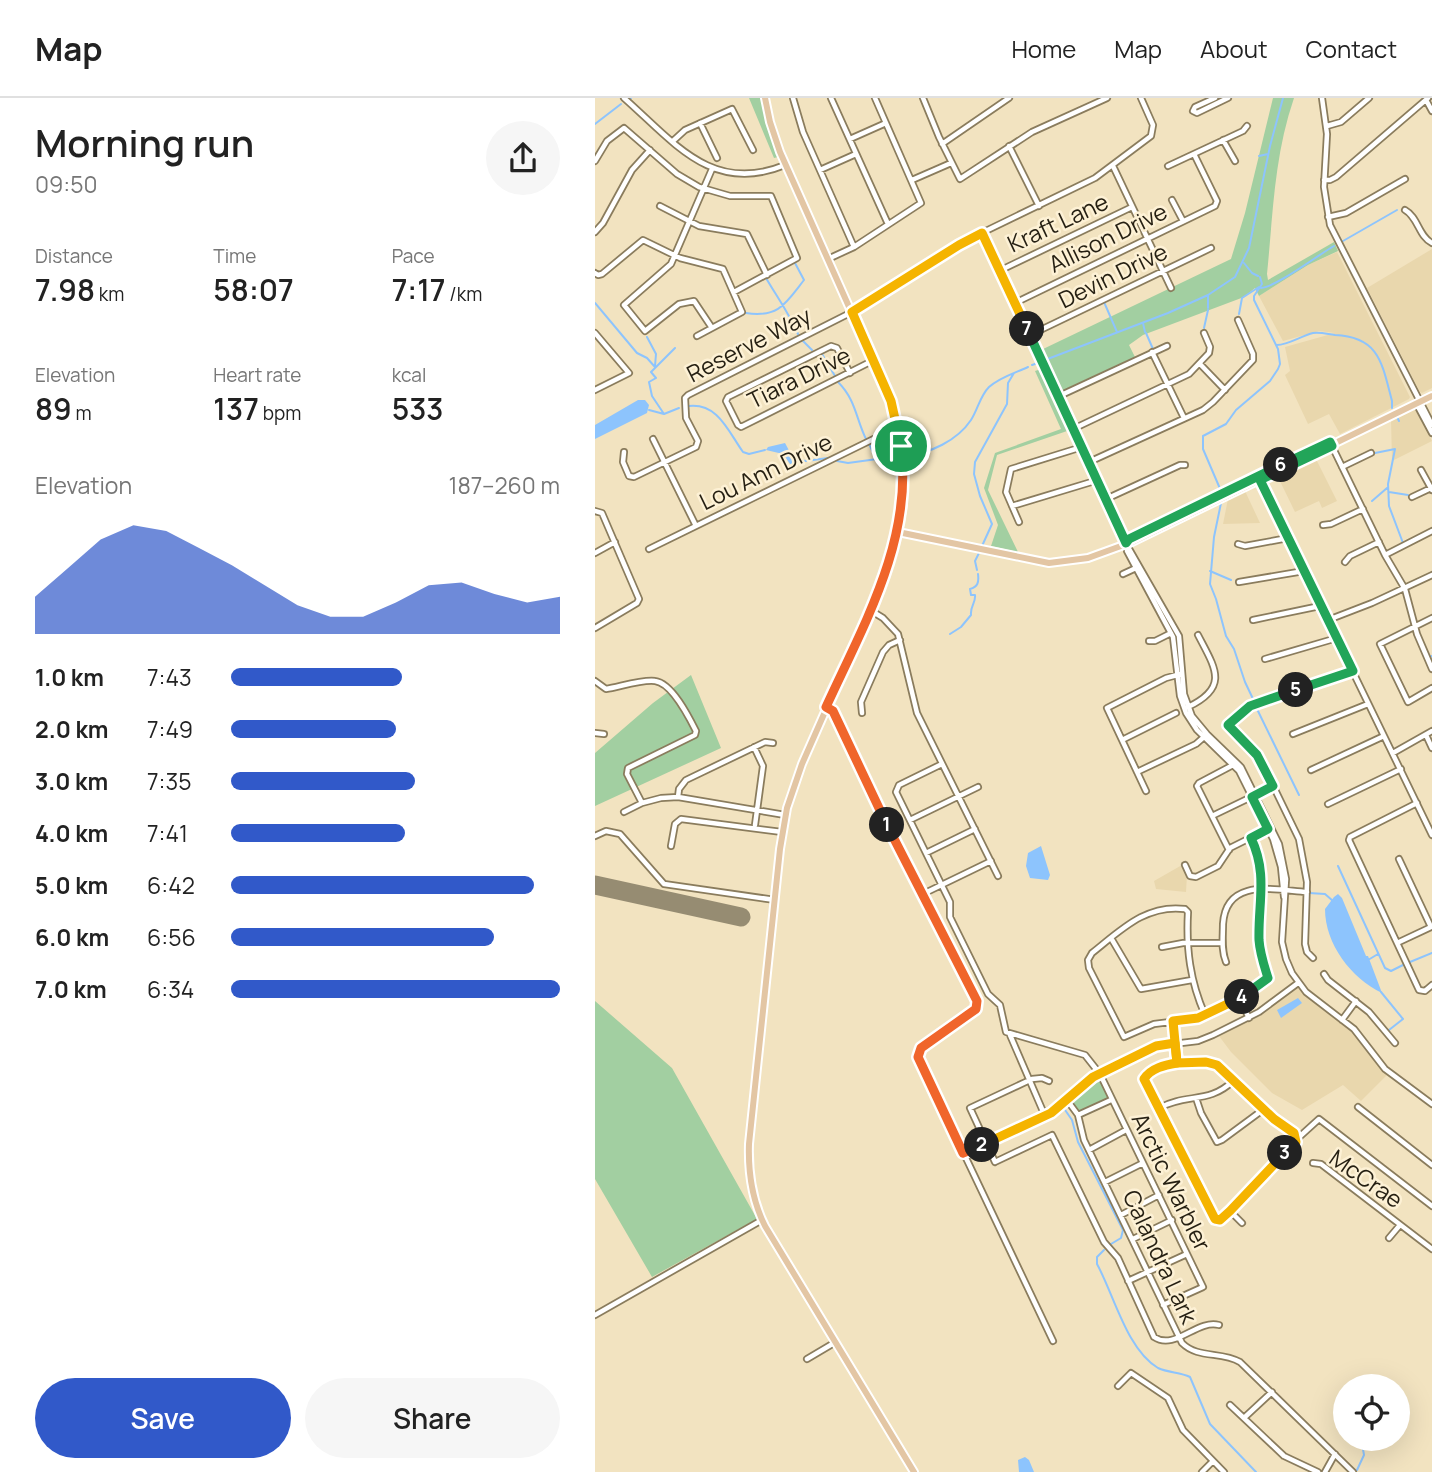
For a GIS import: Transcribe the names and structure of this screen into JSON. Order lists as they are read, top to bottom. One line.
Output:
{"streets":{"street":["Kraft Lane","Allison Drive","Devin Drive","Reserve Way","Tiara Drive","Lou Ann Drive","McCrae","Arctic Warbler","Calandra Lark"]},"crossings":[["Arctic Warbler","Calandra Lark"]],"page":{"header":"Map","nav":["Home","Map","About","Contact"],"heading":["Morning run","09:50"],"stats":[["Distance","7.98 km"],["Time","58:07"],["Pace","7:17 /km"],["Elevation","89 m"],["Heart rate","137 bpm"],["kcal","533"]],"pins":["7","6","5","1","4","2","3"],"chart":["Elevation","187–260 m"],"list":[{"name":"1.0 km","note":"7:43"},{"name":"2.0 km","note":"7:49"},{"name":"3.0 km","note":"7:35"},{"name":"4.0 km","note":"7:41"},{"name":"5.0 km","note":"6:42"},{"name":"6.0 km","note":"6:56"},{"name":"7.0 km","note":"6:34"}],"buttons":["Save","Share"]}}
